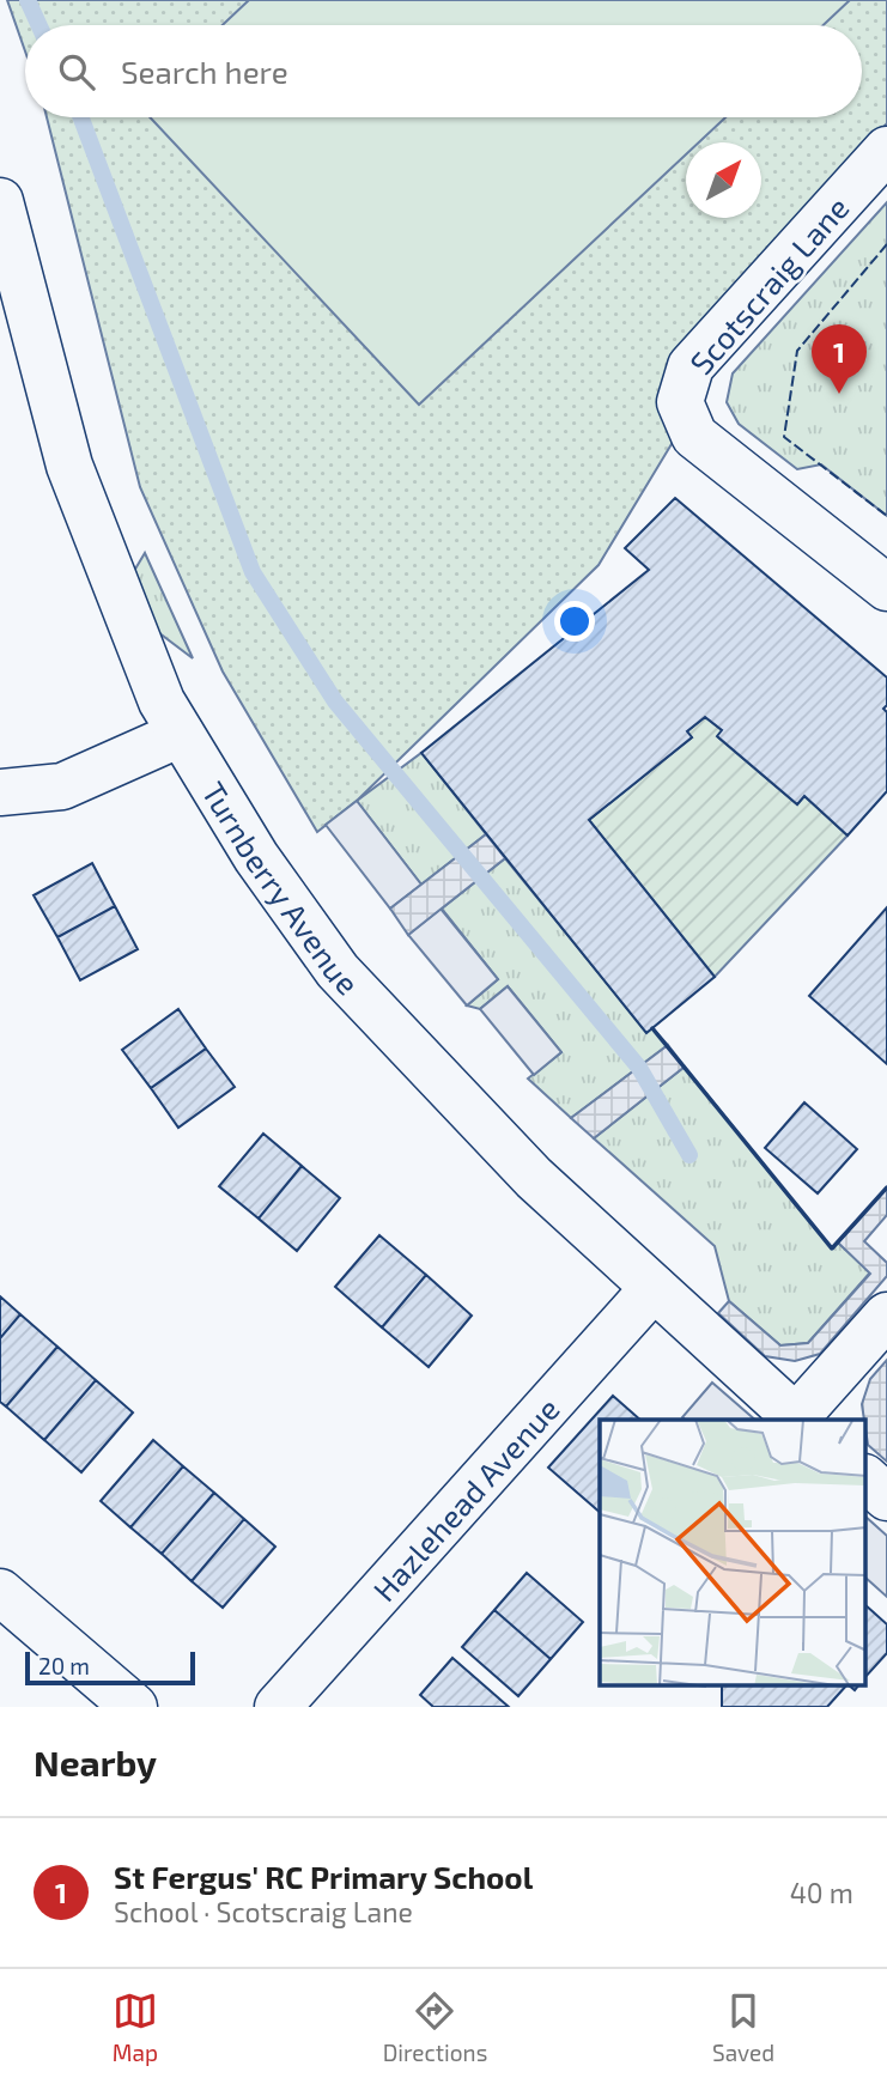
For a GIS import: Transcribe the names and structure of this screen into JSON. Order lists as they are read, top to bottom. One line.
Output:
{"streets":{"street":["Scotscraig Lane","Turnberry Avenue","Hazlehead Avenue"]},"crossings":[["Turnberry Avenue","Hazlehead Avenue"]],"scale_bar":"20 m","north":"top right","page":{"search":"Search here","pins":"1","scale":"20 m","heading":"Nearby","list":[{"mark":"1","name":"St Fergus' RC Primary School","note":"School · Scotscraig Lane","value":"40 m"}],"nav":["Map","Directions","Saved"]}}
